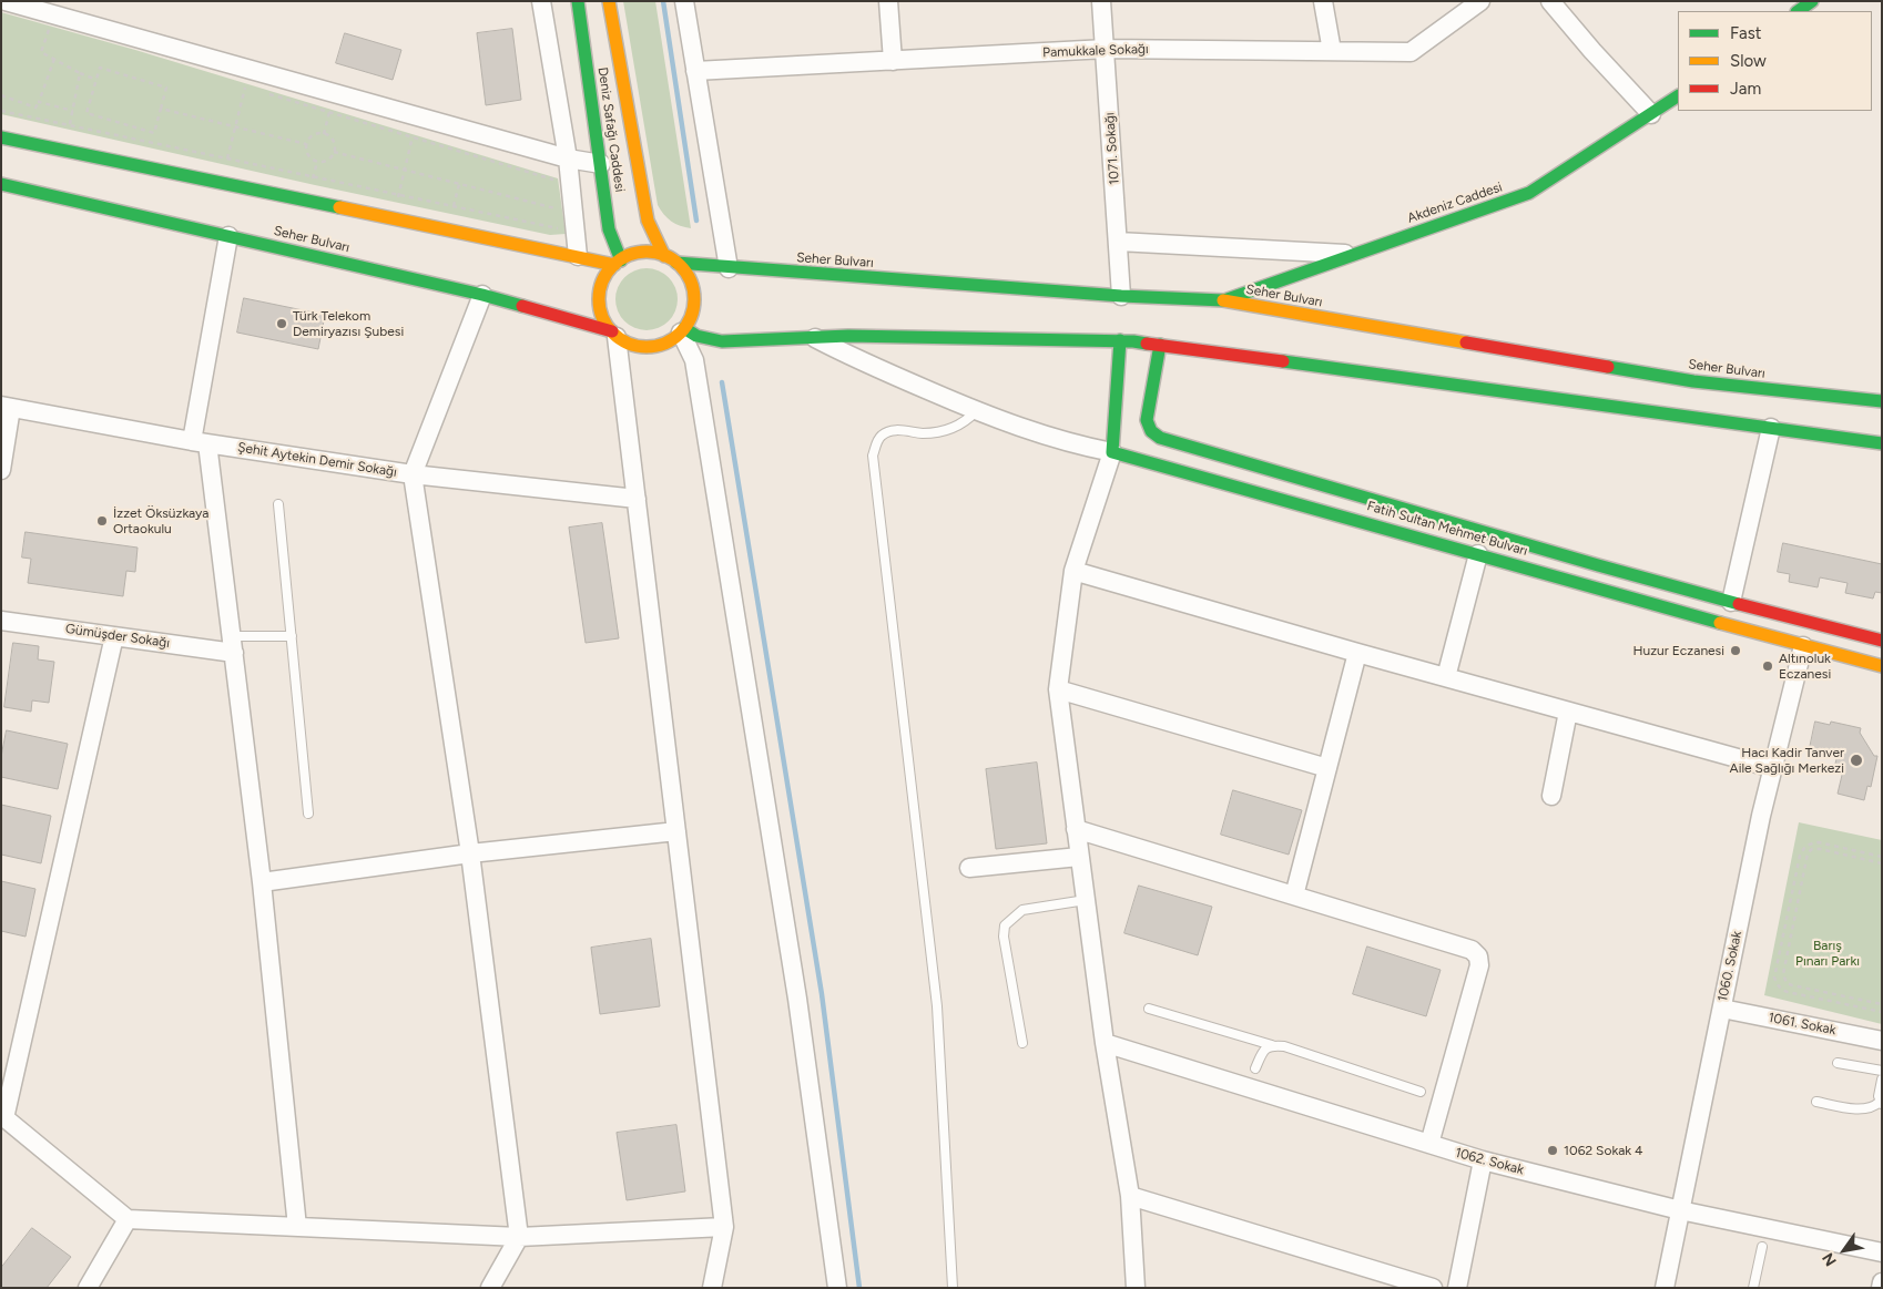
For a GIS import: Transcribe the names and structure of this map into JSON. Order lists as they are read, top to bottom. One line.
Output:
{"streets":{"main road":["Deniz Safağı Caddesi","Akdeniz Caddesi","Seher Bulvarı","Fatih Sultan Mehmet Bulvarı"],"street":["Pamukkale Sokağı","1071. Sokağı","Şehit Aytekin Demir Sokağı","Gümüşder Sokağı","1060. Sokak","1061. Sokak","1062. Sokak"]},"crossings":[["Pamukkale Sokağı","1071. Sokağı"],["Deniz Safağı Caddesi","Seher Bulvarı"],["1071. Sokağı","Seher Bulvarı"],["Akdeniz Caddesi","Seher Bulvarı"],["Fatih Sultan Mehmet Bulvarı","1060. Sokak"],["1060. Sokak","1061. Sokak"],["1060. Sokak","1062. Sokak"]],"parks":["Barış Pınarı Parkı"],"places":["Türk Telekom Demiryazısı Şubesi","İzzet Öksüzkaya Ortaokulu","Huzur Eczanesi","Altınoluk Eczanesi","Hacı Kadir Tanver Aile Sağlığı Merkezi","1062 Sokak 4"],"legend":["Fast","Slow","Jam"],"north":"bottom left"}
